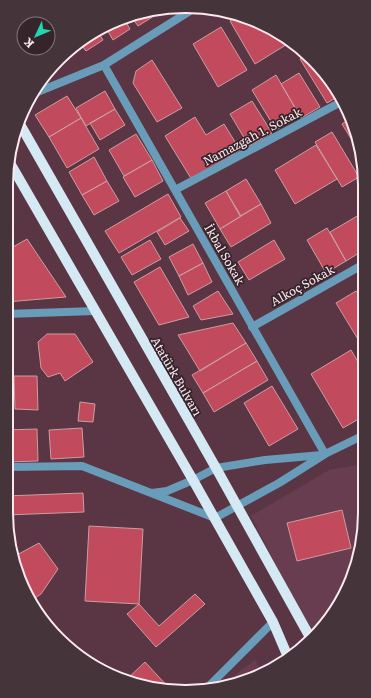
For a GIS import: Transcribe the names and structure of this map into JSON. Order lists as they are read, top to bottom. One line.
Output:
{"streets":{"main road":["Atatürk Bulvarı"],"street":["Namazgah 1. Sokak","İkbal Sokak","Alkoç Sokak"]},"crossings":[["Namazgah 1. Sokak","İkbal Sokak"],["İkbal Sokak","Alkoç Sokak"]],"north":"bottom left"}
